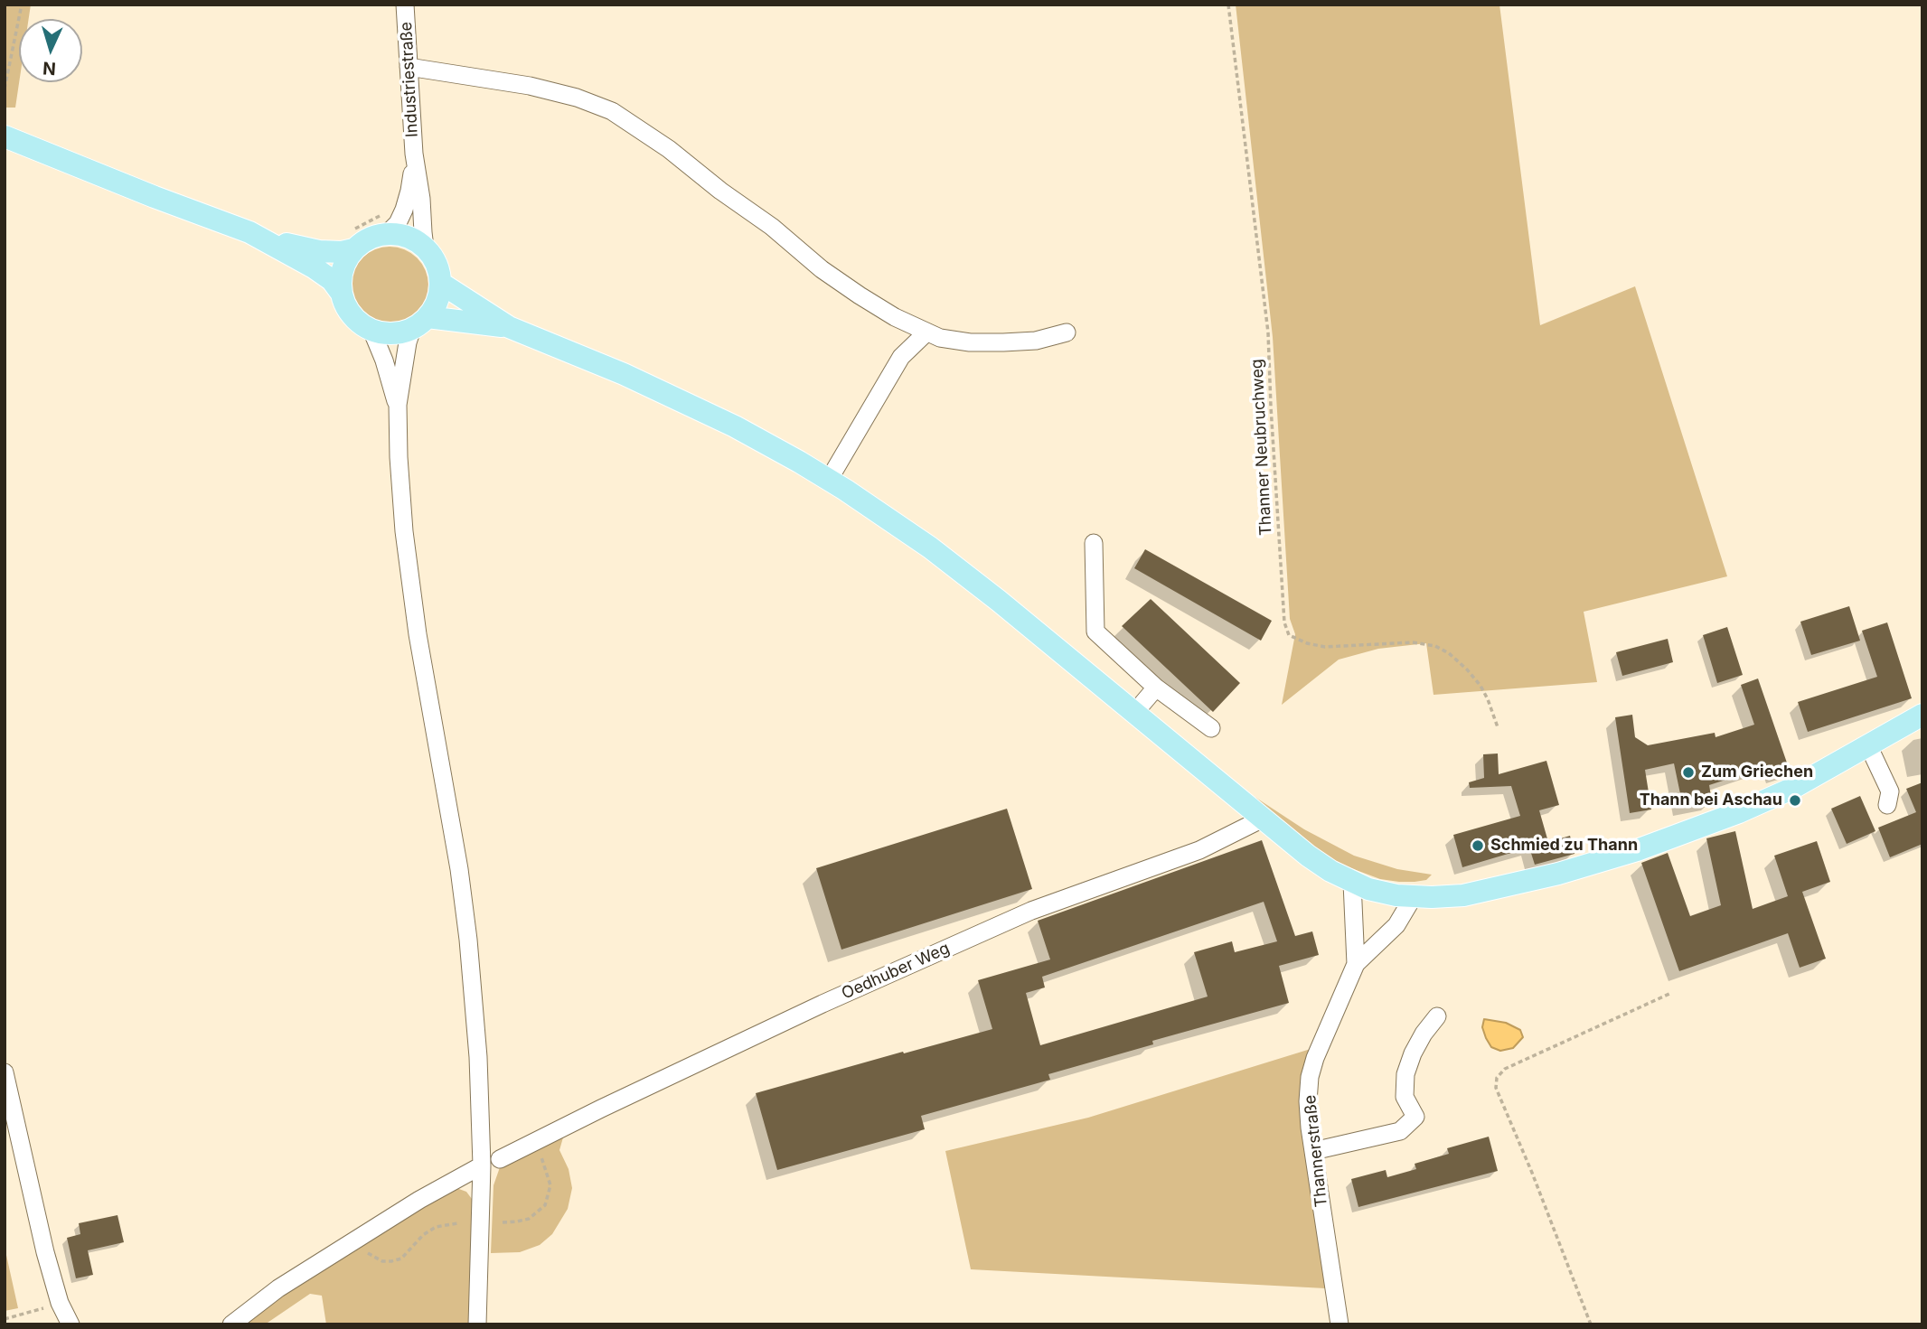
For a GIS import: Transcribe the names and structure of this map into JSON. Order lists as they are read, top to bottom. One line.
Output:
{"streets":{"street":["Industriestraße","Oedhuber Weg","Thannerstraße"],"path":["Thanner Neubruchweg"]},"places":["Zum Griechen","Thann bei Aschau","Schmied zu Thann"],"north":"bottom"}
